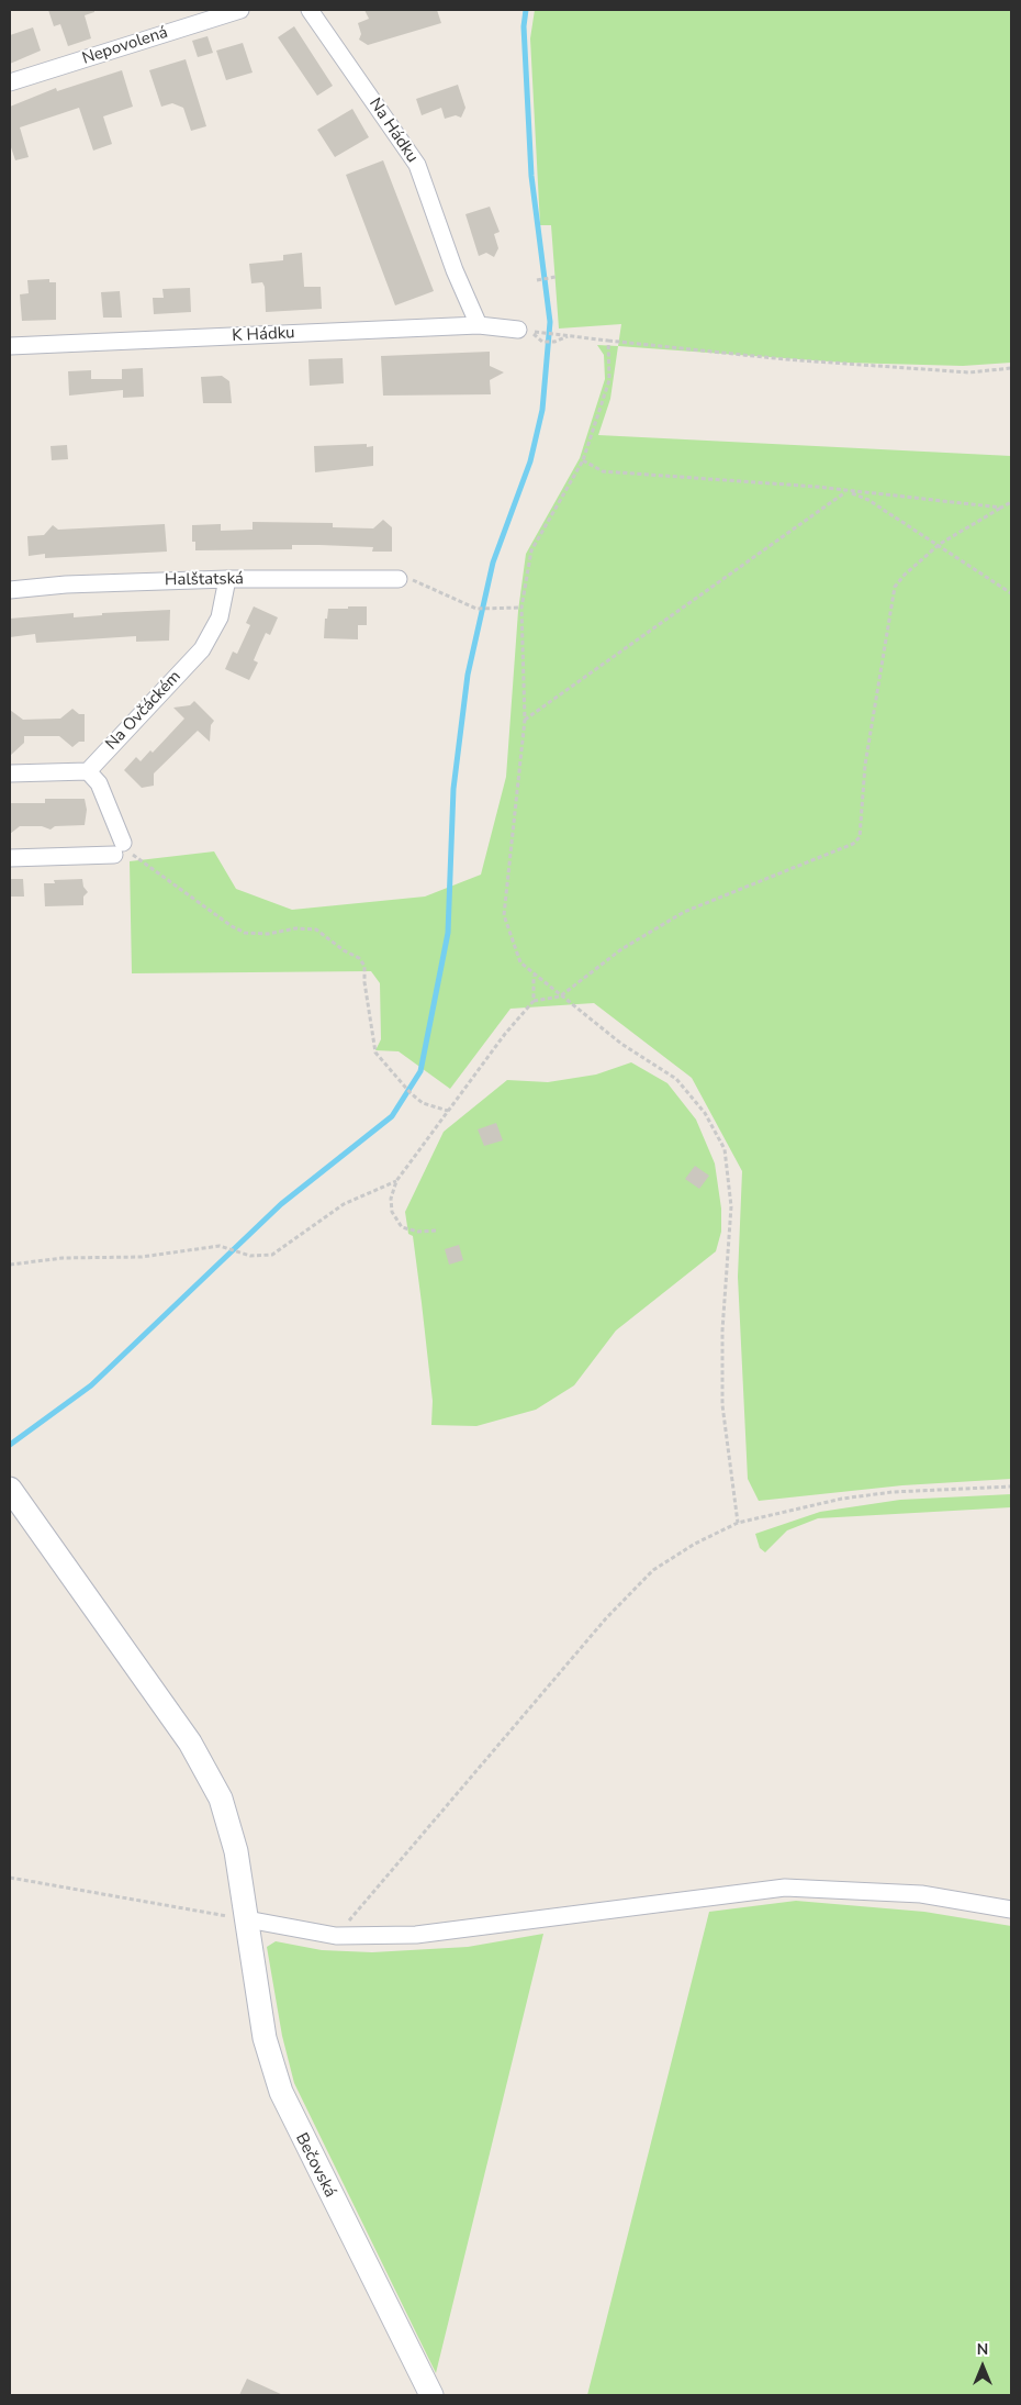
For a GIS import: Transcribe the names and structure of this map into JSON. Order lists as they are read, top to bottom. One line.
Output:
{"streets":{"street":["Nepovolená","Na Hádku","K Hádku","Halštatská","Na Ovčáckém","Bečovská"]},"crossings":[["Na Hádku","K Hádku"],["Halštatská","Na Ovčáckém"]],"north":"top"}
